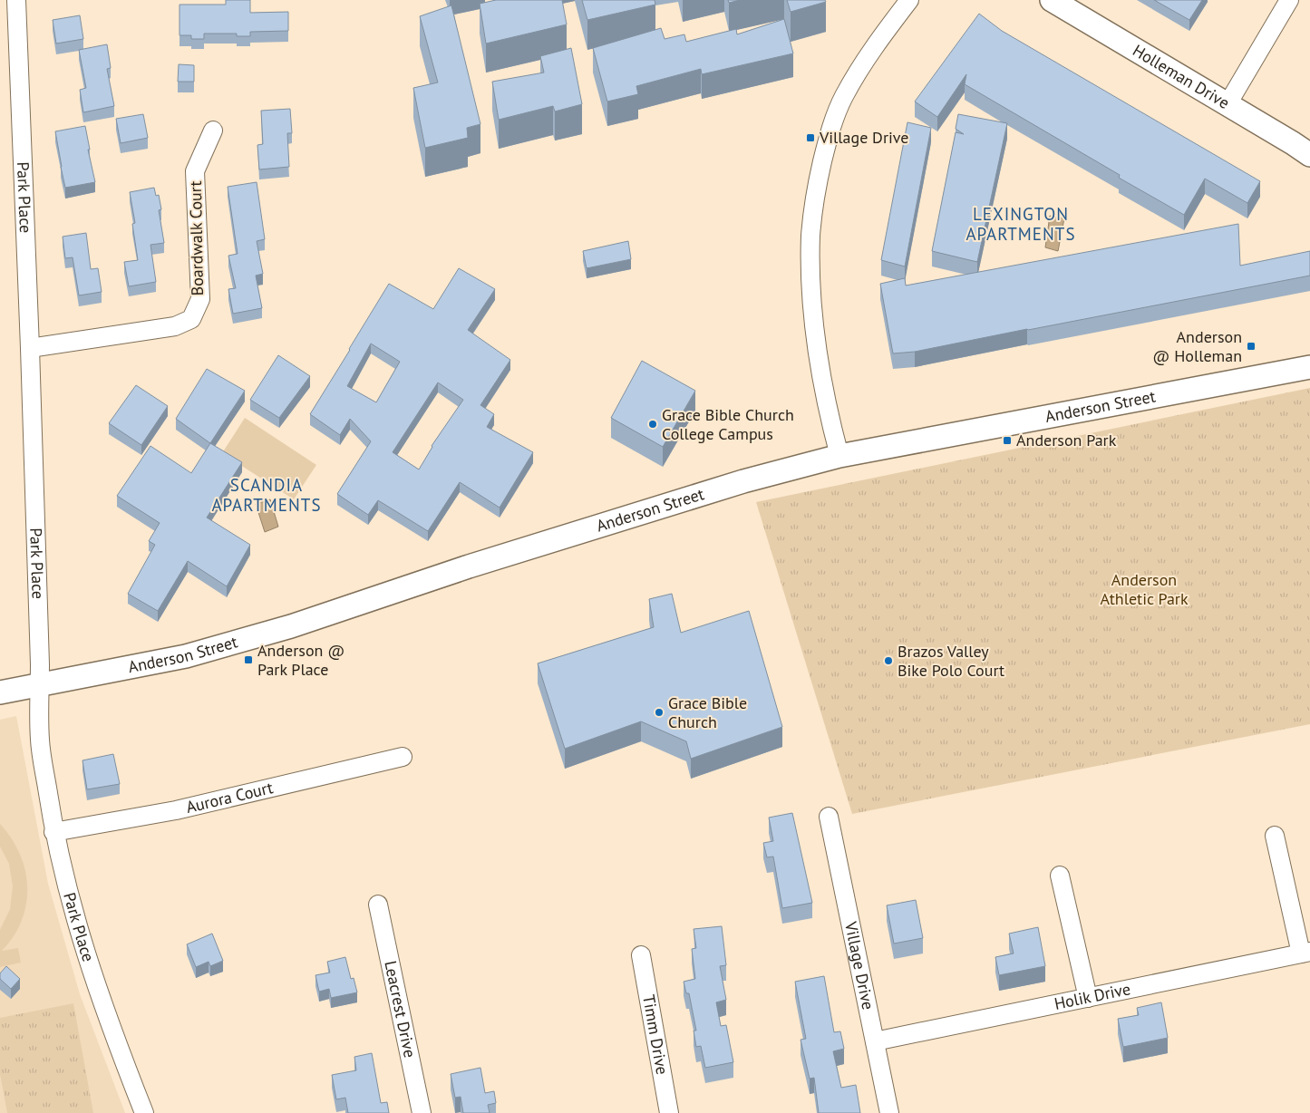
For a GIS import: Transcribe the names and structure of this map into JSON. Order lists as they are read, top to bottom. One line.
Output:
{"streets":{"street":["Holleman Drive","Park Place","Boardwalk Court","Anderson Street","Aurora Court","Village Drive","Holik Drive","Leacrest Drive","Timm Drive"]},"crossings":[["Park Place","Boardwalk Court"],["Park Place","Anderson Street"],["Park Place","Aurora Court"],["Village Drive","Holik Drive"]],"districts":["LEXINGTON APARTMENTS","SCANDIA APARTMENTS"],"parks":["Anderson Athletic Park"],"places":{"transit":["Village Drive","Anderson @ Holleman","Anderson Park","Anderson @ Park Place"],"other":["Grace Bible Church College Campus","Brazos Valley Bike Polo Court","Grace Bible Church"]}}
